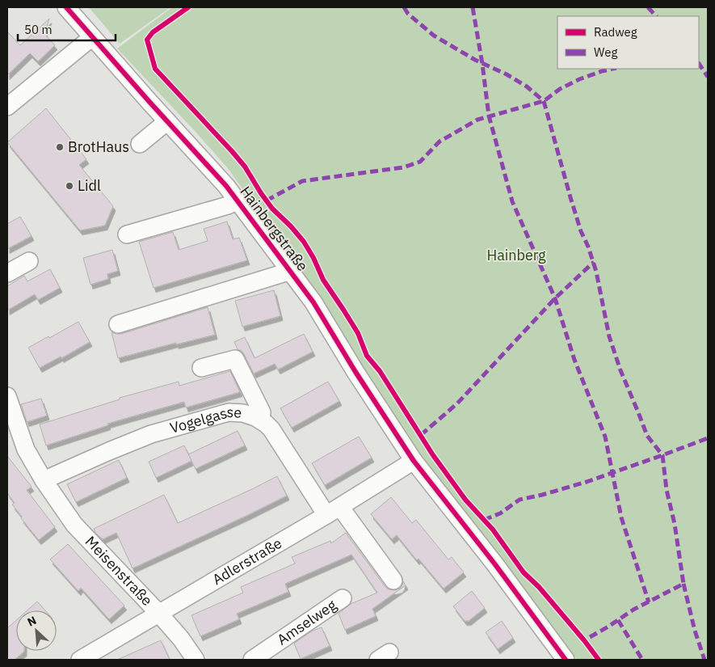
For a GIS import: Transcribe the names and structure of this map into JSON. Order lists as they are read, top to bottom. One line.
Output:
{"streets":{"street":["Hainbergstraße","Vogelgasse","Adlerstraße","Meisenstraße","Amselweg"]},"crossings":[["Hainbergstraße","Adlerstraße"],["Vogelgasse","Adlerstraße"],["Vogelgasse","Meisenstraße"],["Adlerstraße","Meisenstraße"]],"parks":["Hainberg"],"places":["BrotHaus","Lidl"],"legend":["Radweg","Weg"],"scale_bar":"50 m","north":"top left"}
